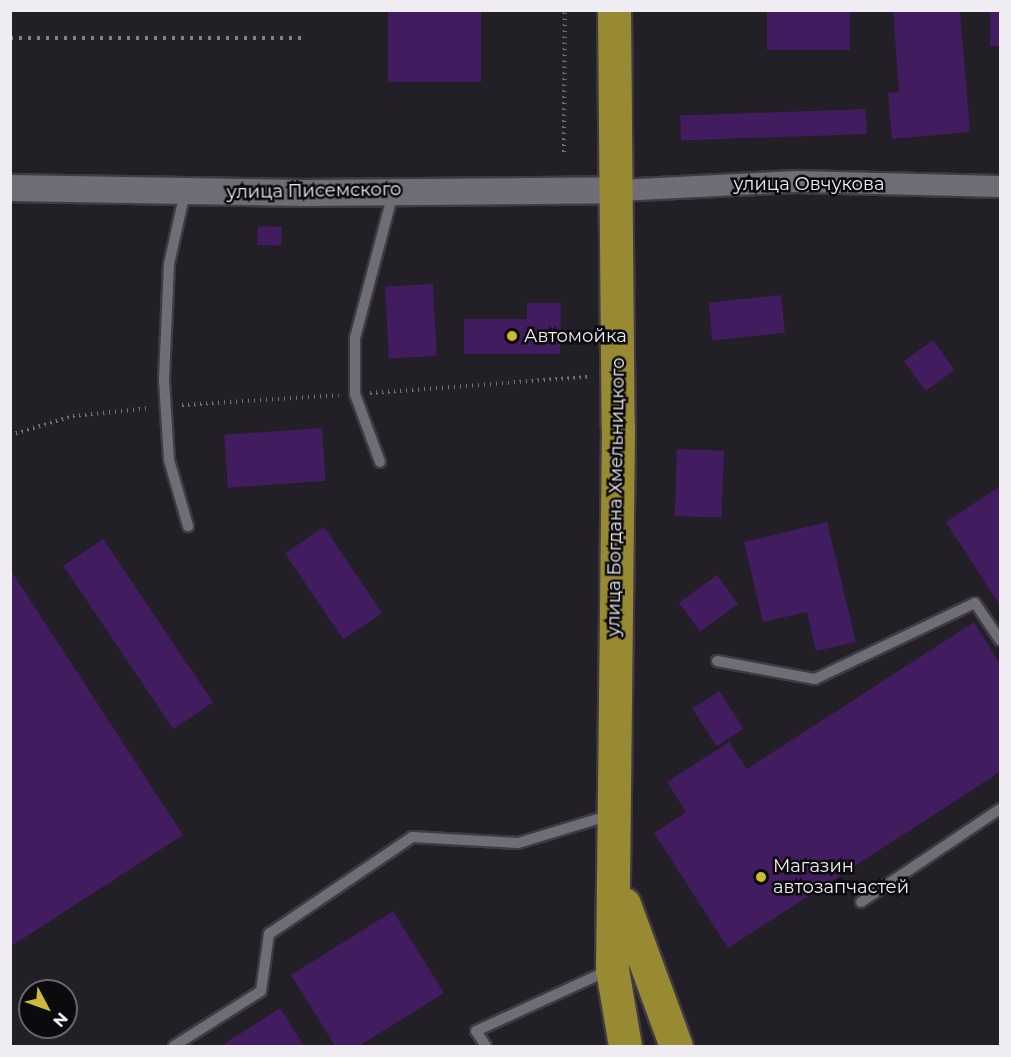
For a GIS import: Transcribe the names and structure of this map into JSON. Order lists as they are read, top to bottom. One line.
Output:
{"streets":{"highway":["улица Богдана Хмельницкого"],"street":["улица Овчукова","улица Писемского"]},"crossings":[["улица Овчукова","улица Писемского"],["улица Овчукова","улица Богдана Хмельницкого"],["улица Писемского","улица Богдана Хмельницкого"]],"places":["Автомойка","Магазин автозапчастей"],"north":"bottom right"}
